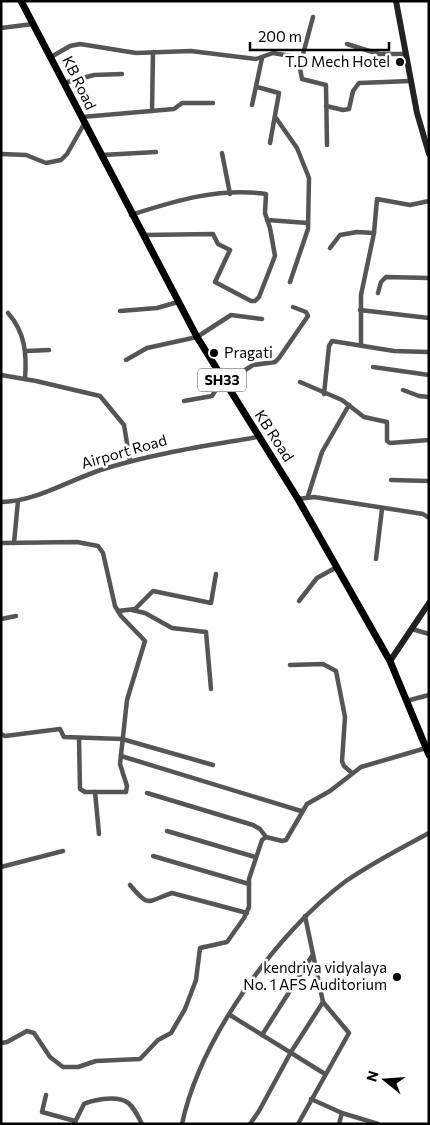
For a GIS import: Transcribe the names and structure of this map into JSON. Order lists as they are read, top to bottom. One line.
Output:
{"streets":{"main road":["KB Road","SH33"],"street":["Airport Road"]},"crossings":[["KB Road","Airport Road"]],"places":["T.D Mech Hotel","Pragati","kendriya vidyalaya No. 1 AFS Auditorium"],"scale_bar":"200 m","north":"left"}
